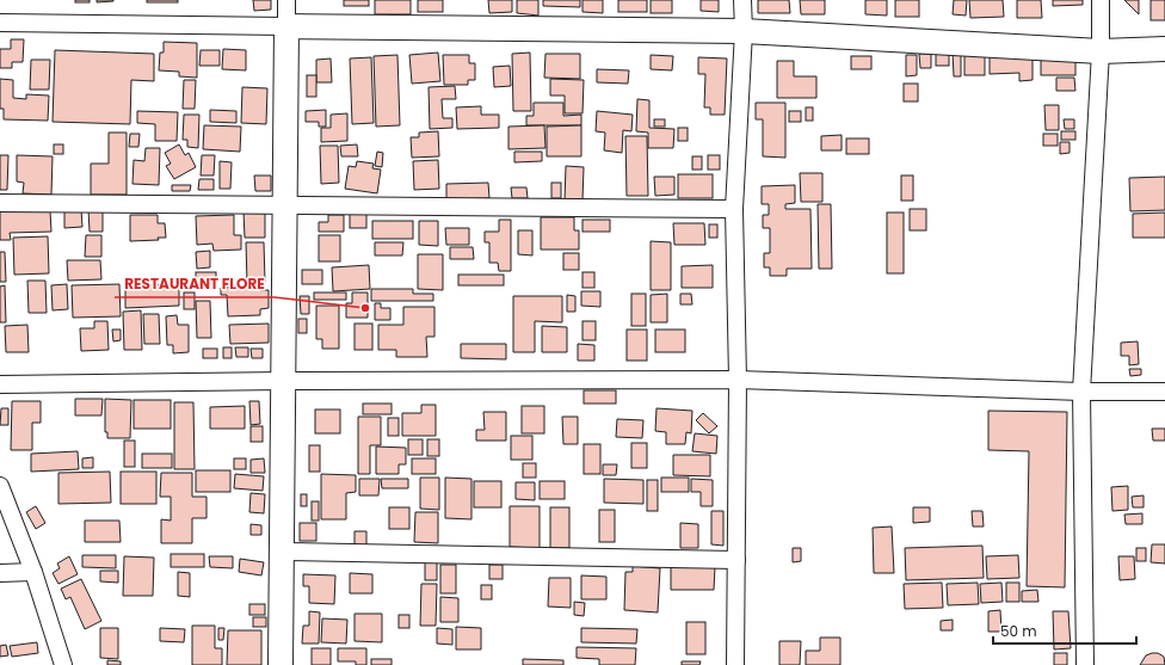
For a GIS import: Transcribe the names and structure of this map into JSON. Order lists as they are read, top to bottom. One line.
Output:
{"places":["RESTAURANT FLORE"],"scale_bar":"50 m"}
